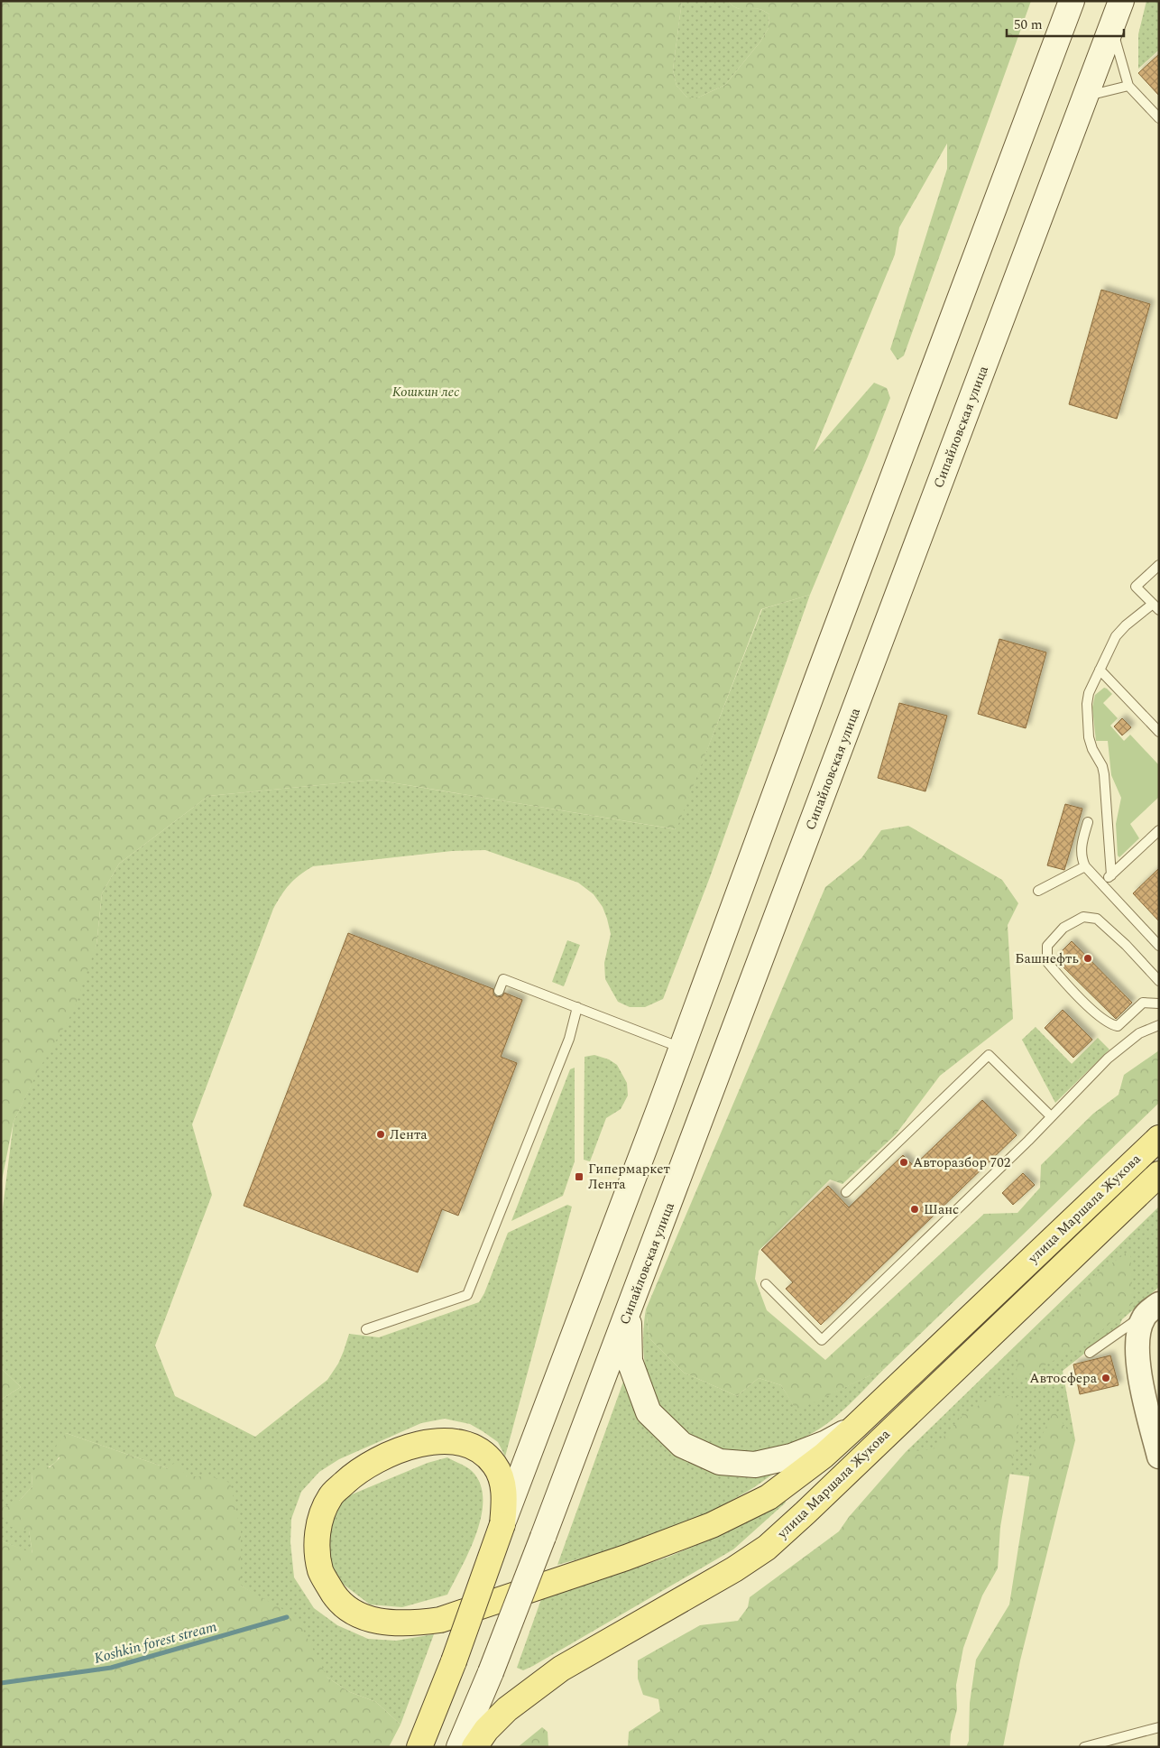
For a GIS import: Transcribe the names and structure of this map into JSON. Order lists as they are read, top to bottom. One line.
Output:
{"streets":{"main road":["Сипайловская улица","улица Маршала Жукова"]},"water":["Koshkin forest stream"],"parks":["Кошкин лес"],"places":{"other":["Башнефть","Лента","Авторазбор 702","Шанс","Автосфера"],"transit":["Гипермаркет Лента"]},"scale_bar":"50 m"}
